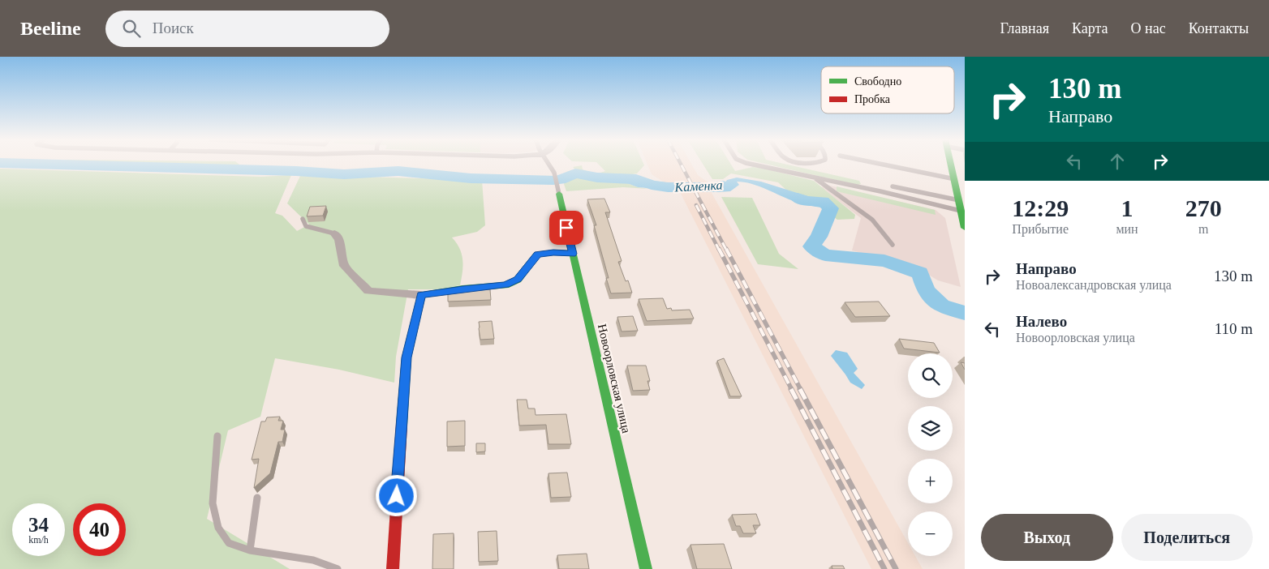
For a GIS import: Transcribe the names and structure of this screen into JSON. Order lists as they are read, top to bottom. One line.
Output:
{"streets":{"street":["Новоорловская улица"]},"water":["Каменка"],"legend":["Свободно","Пробка"],"page":{"header":"Beeline","search":"Поиск","nav":["Главная","Карта","О нас","Контакты"],"turn":["130 m","Направо"],"eta":["12:29","Прибытие","1","мин","270","m"],"list":[{"name":"Направо","note":"Новоалександровская улица","value":"130 m"},{"name":"Налево","note":"Новоорловская улица","value":"110 m"}],"map_buttons":["+","−"],"speed":"34 km/h","limit":"40","buttons":["Выход","Поделиться"]}}
